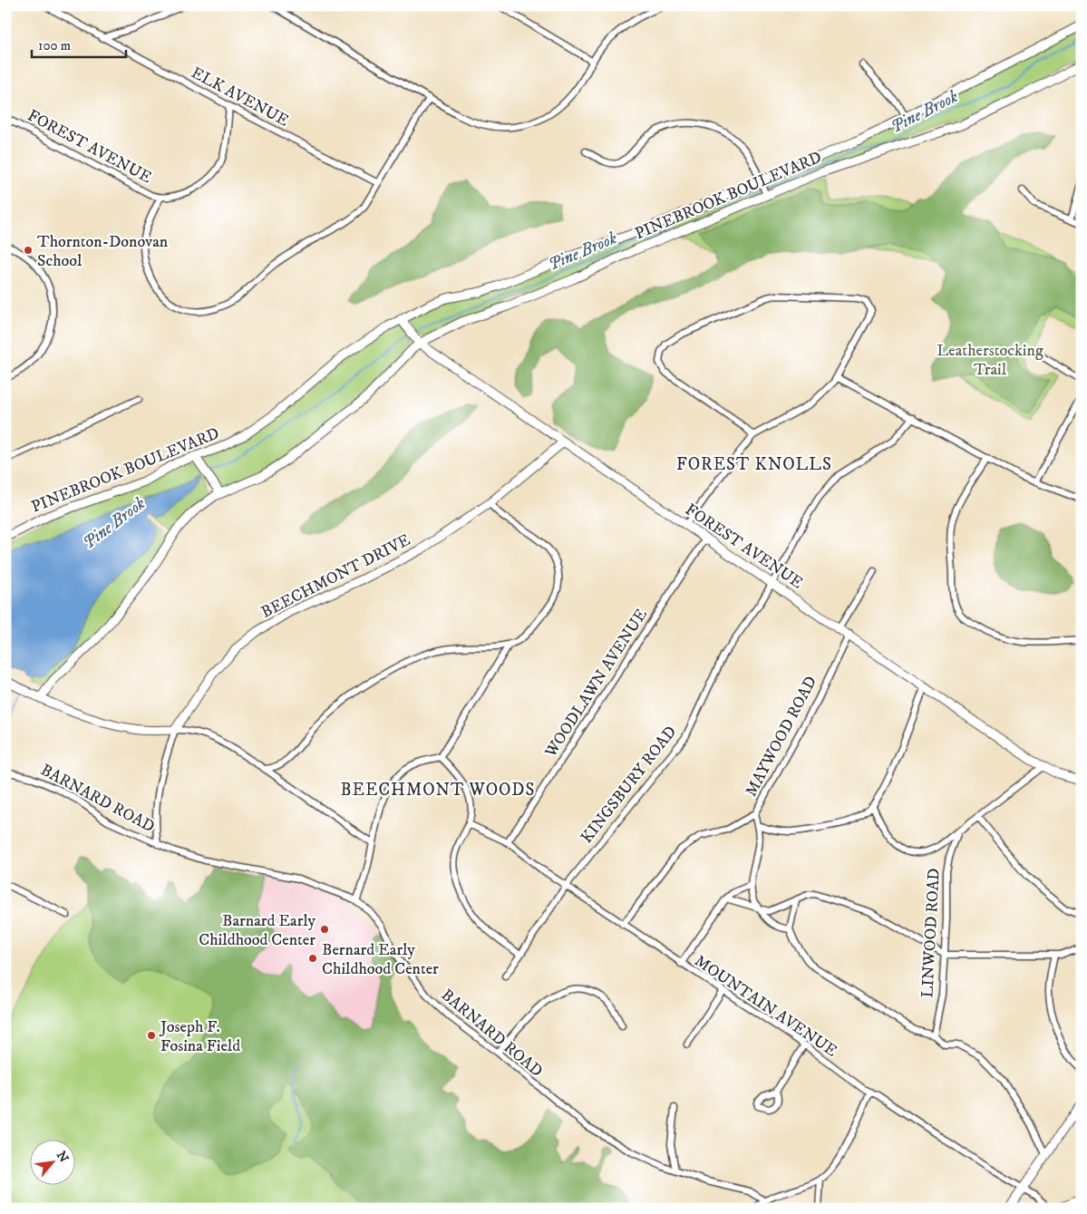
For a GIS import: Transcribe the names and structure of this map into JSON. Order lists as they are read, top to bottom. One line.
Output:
{"streets":{"street":["ELK AVENUE","FOREST AVENUE","PINEBROOK BOULEVARD","BEECHMONT DRIVE","WOODLAWN AVENUE","MAYWOOD ROAD","KINGSBURY ROAD","BARNARD ROAD","LINWOOD ROAD","MOUNTAIN AVENUE"]},"crossings":[["FOREST AVENUE","PINEBROOK BOULEVARD"],["FOREST AVENUE","BEECHMONT DRIVE"],["FOREST AVENUE","WOODLAWN AVENUE"],["FOREST AVENUE","MAYWOOD ROAD"],["FOREST AVENUE","KINGSBURY ROAD"],["WOODLAWN AVENUE","MOUNTAIN AVENUE"],["MAYWOOD ROAD","MOUNTAIN AVENUE"],["KINGSBURY ROAD","MOUNTAIN AVENUE"]],"districts":["FOREST KNOLLS","BEECHMONT WOODS"],"water":["Pine Brook"],"parks":["Leatherstocking Trail"],"places":["Thornton-Donovan School","Barnard Early Childhood Center","Bernard Early Childhood Center","Joseph F. Fosina Field"],"scale_bar":"100 m","north":"top right"}
